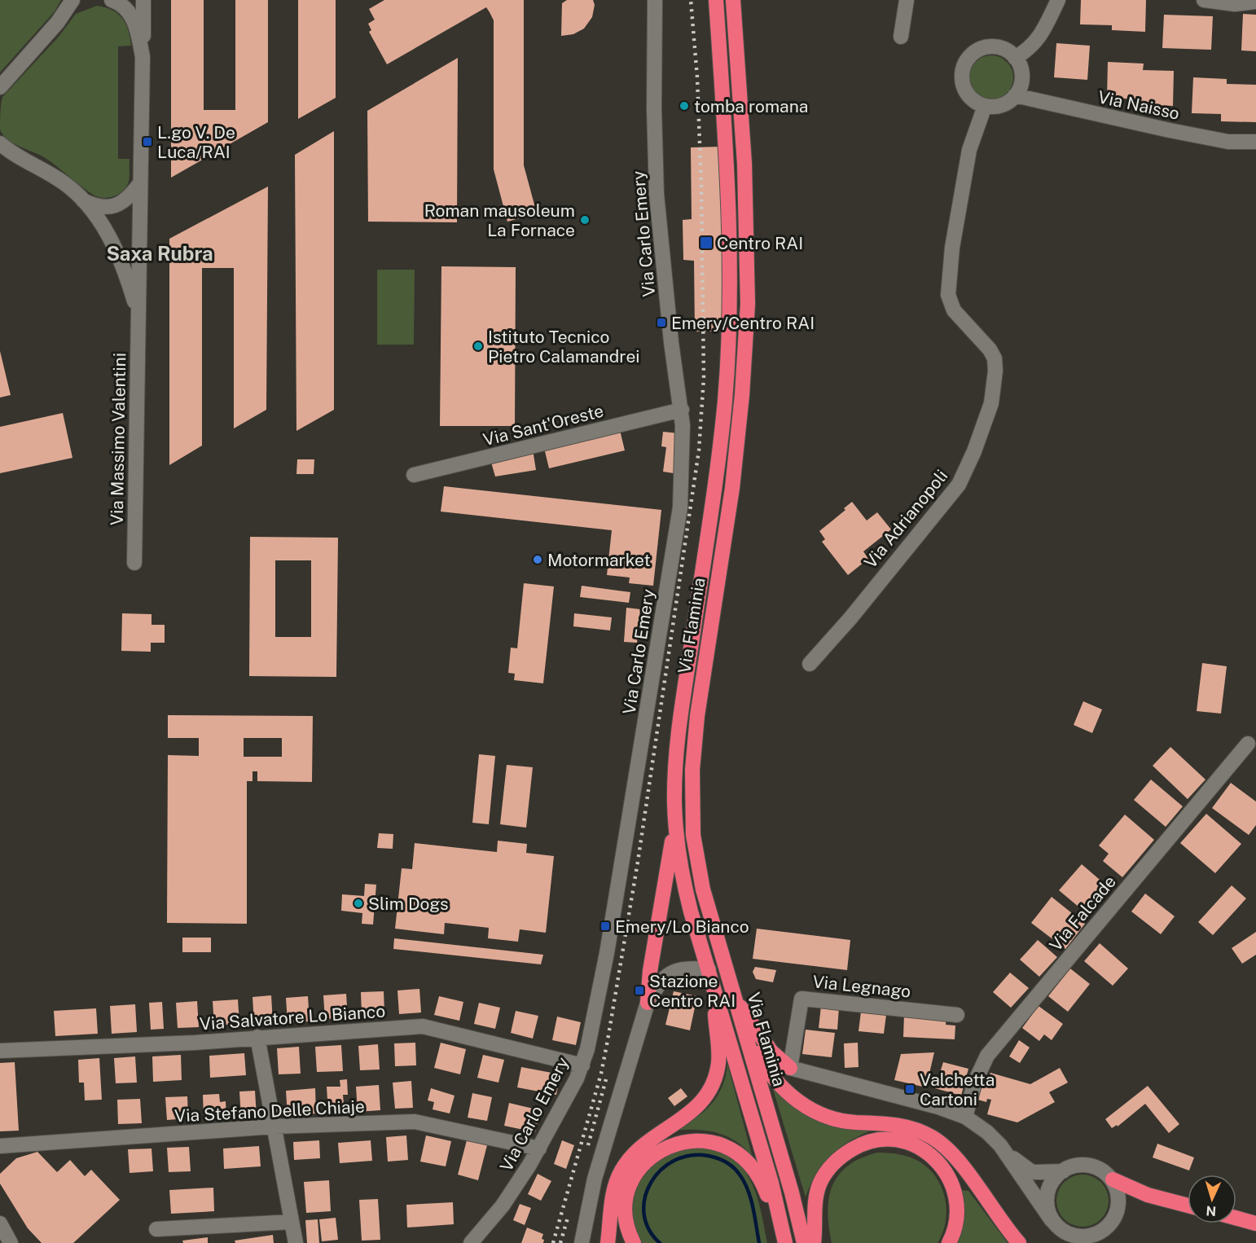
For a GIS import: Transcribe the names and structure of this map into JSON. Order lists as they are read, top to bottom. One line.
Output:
{"streets":{"highway":["Via Flaminia"],"street":["Via Naisso","Via Carlo Emery","Via Sant'Oreste","Via Massimo Valentini","Via Adrianopoli","Via Falcade","Via Legnago","Via Salvatore Lo Bianco","Via Stefano Delle Chiaje"]},"crossings":[["Via Naisso","Via Adrianopoli"],["Via Carlo Emery","Via Sant'Oreste"],["Via Carlo Emery","Via Salvatore Lo Bianco"],["Via Carlo Emery","Via Stefano Delle Chiaje"]],"districts":["Saxa Rubra"],"places":{"other":["tomba romana","Roman mausoleum La Fornace","Istituto Tecnico Pietro Calamandrei","Motormarket","Slim Dogs"],"transit":["L.go V. De Luca/RAI","Centro RAI","Emery/Centro RAI","Emery/Lo Bianco","Stazione Centro RAI","Valchetta Cartoni"]},"north":"bottom"}
